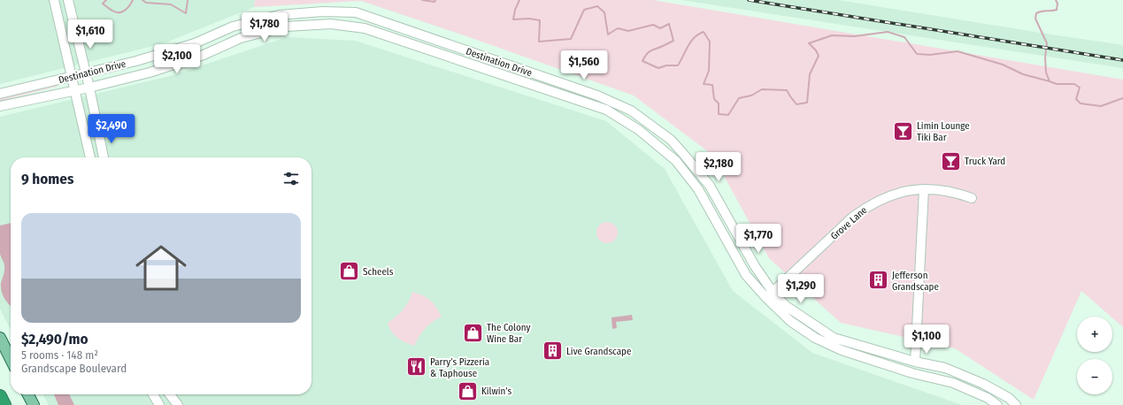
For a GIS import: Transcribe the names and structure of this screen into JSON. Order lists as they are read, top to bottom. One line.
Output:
{"streets":{"street":["Destination Drive","Grove Lane"]},"crossings":[["Destination Drive","Grove Lane"]],"places":{"bar":["Limin Lounge Tiki Bar","Truck Yard"],"shop":["Scheels","The Colony Wine Bar","Kilwin’s"],"building":["Jefferson Grandscape","Live Grandscape"],"restaurant":["Parry’s Pizzeria & Taphouse"]},"page":{"price":["$1,780","$1,610","$2,100","$1,560","$2,490","$2,180","$1,770","$1,290","$1,100"],"heading":"9 homes","list":[{"name":"$2,490/mo","note":"5 rooms · 148 m² · Grandscape Boulevard"}],"map_buttons":["+","−"]}}
